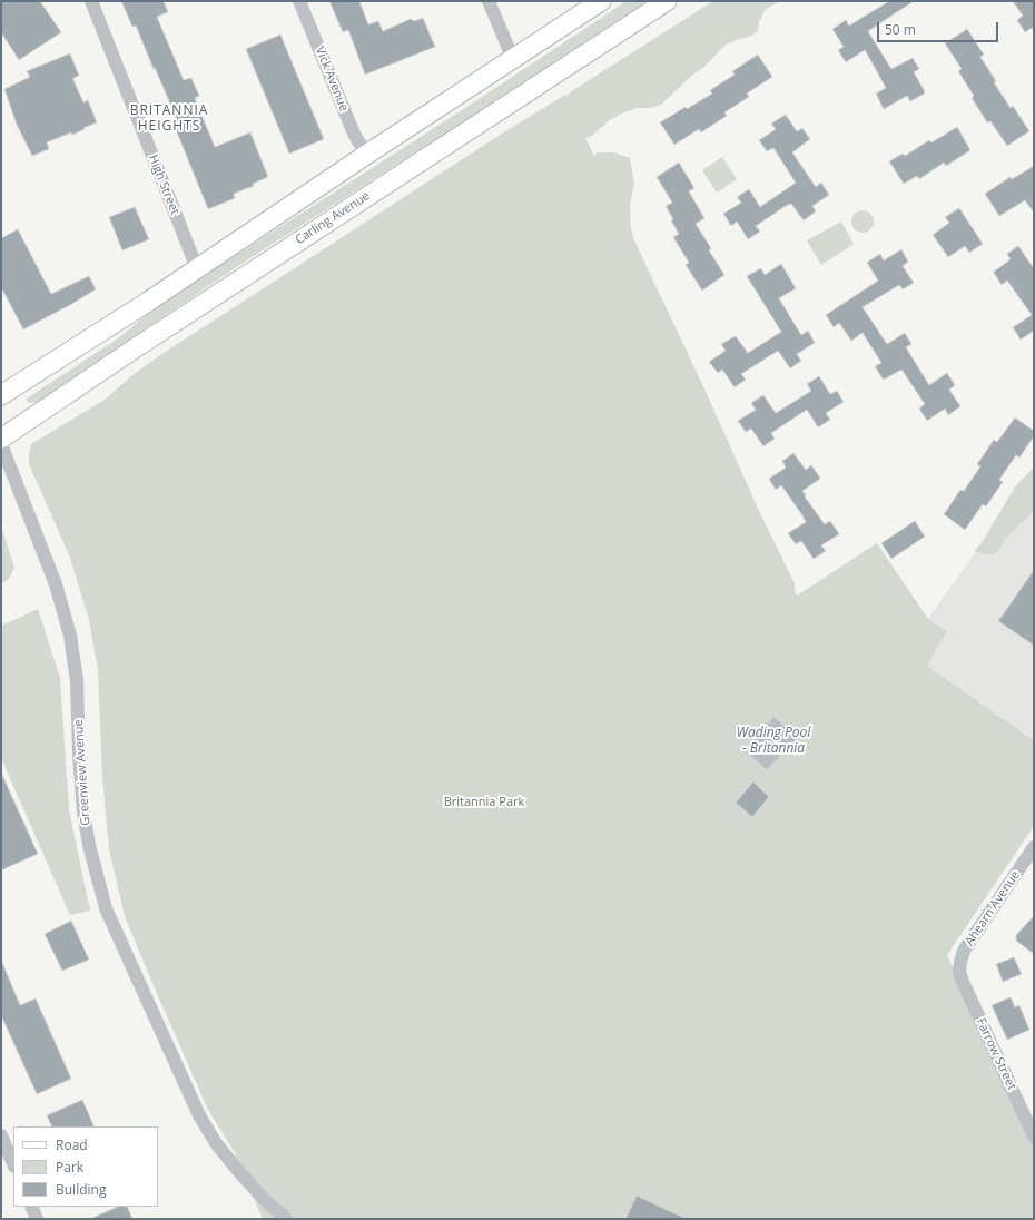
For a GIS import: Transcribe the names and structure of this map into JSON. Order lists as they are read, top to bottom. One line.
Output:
{"streets":{"main road":["Carling Avenue"],"street":["Vick Avenue","High Street","Greenview Avenue","Ahearn Avenue","Farrow Street"]},"crossings":[["Ahearn Avenue","Farrow Street"]],"districts":["BRITANNIA HEIGHTS"],"water":["Wading Pool - Britannia"],"parks":["Britannia Park"],"legend":["Road","Park","Building"],"scale_bar":"50 m"}
